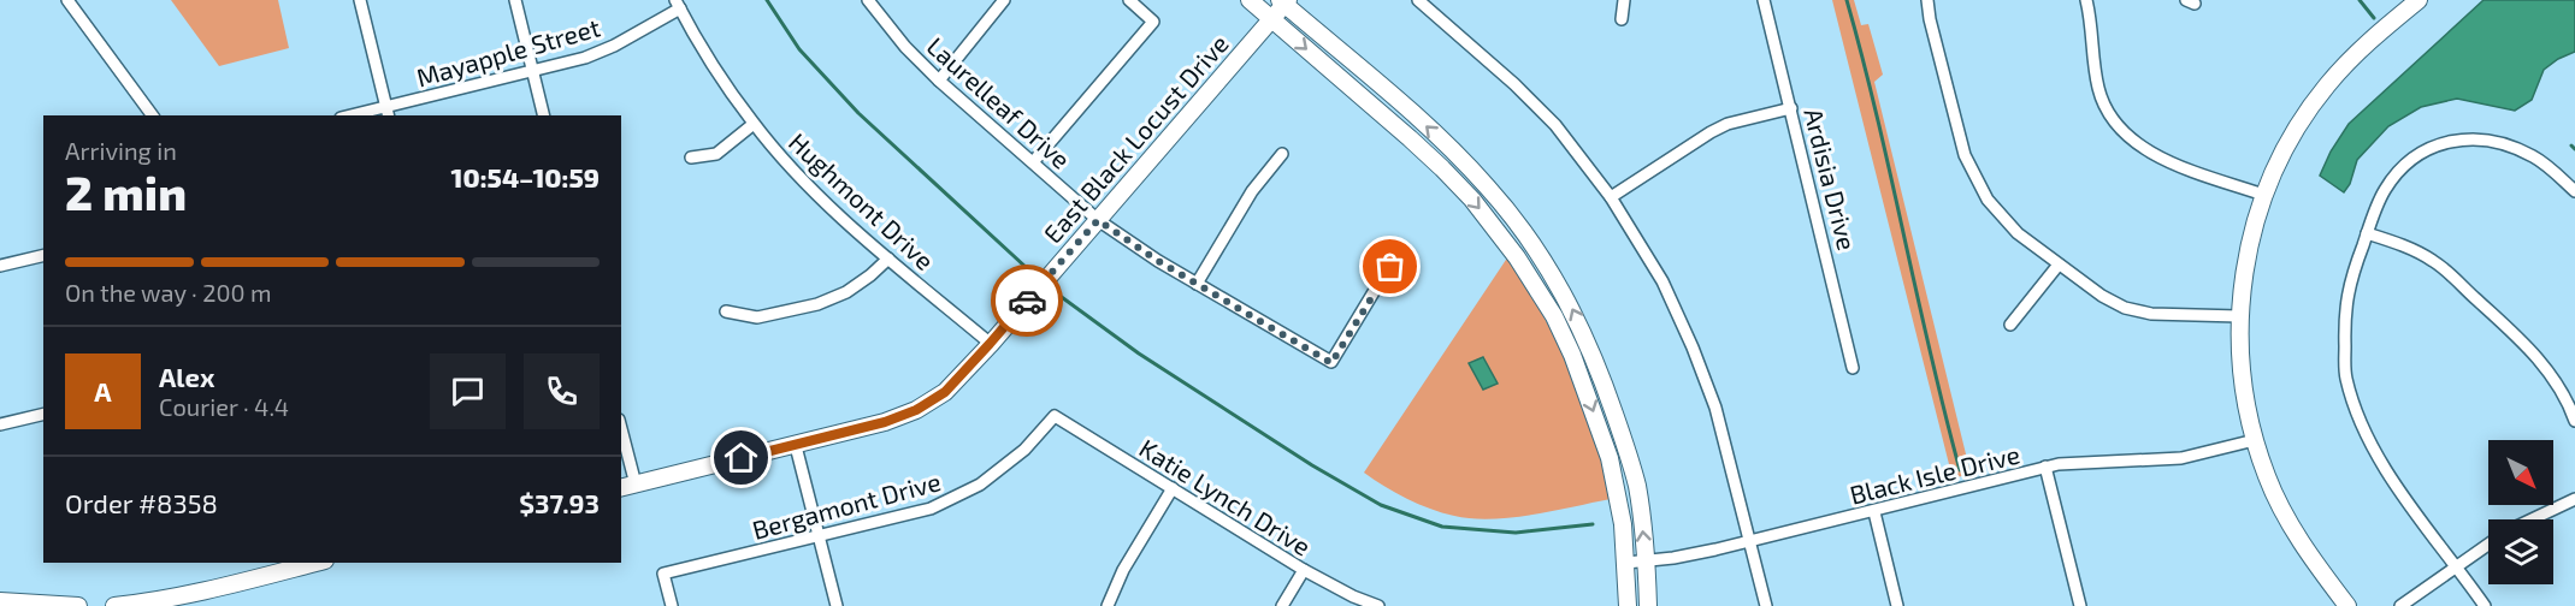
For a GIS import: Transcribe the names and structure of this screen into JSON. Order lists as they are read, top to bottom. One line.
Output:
{"streets":{"street":["Mayapple Street","Laurelleaf Drive","East Black Locust Drive","Ardisia Drive","Hughmont Drive","Black Isle Drive","Katie Lynch Drive","Bergamont Drive"]},"crossings":[["Mayapple Street","Hughmont Drive"],["Laurelleaf Drive","East Black Locust Drive"],["East Black Locust Drive","Hughmont Drive"],["Katie Lynch Drive","Bergamont Drive"]],"north":"bottom right","page":{"heading":["2 min","Arriving in","10:54–10:59"],"panel":["Alex","Courier · 4.4","Order #8358","$37.93"],"bar":"On the way · 200 m","round":"A"}}
